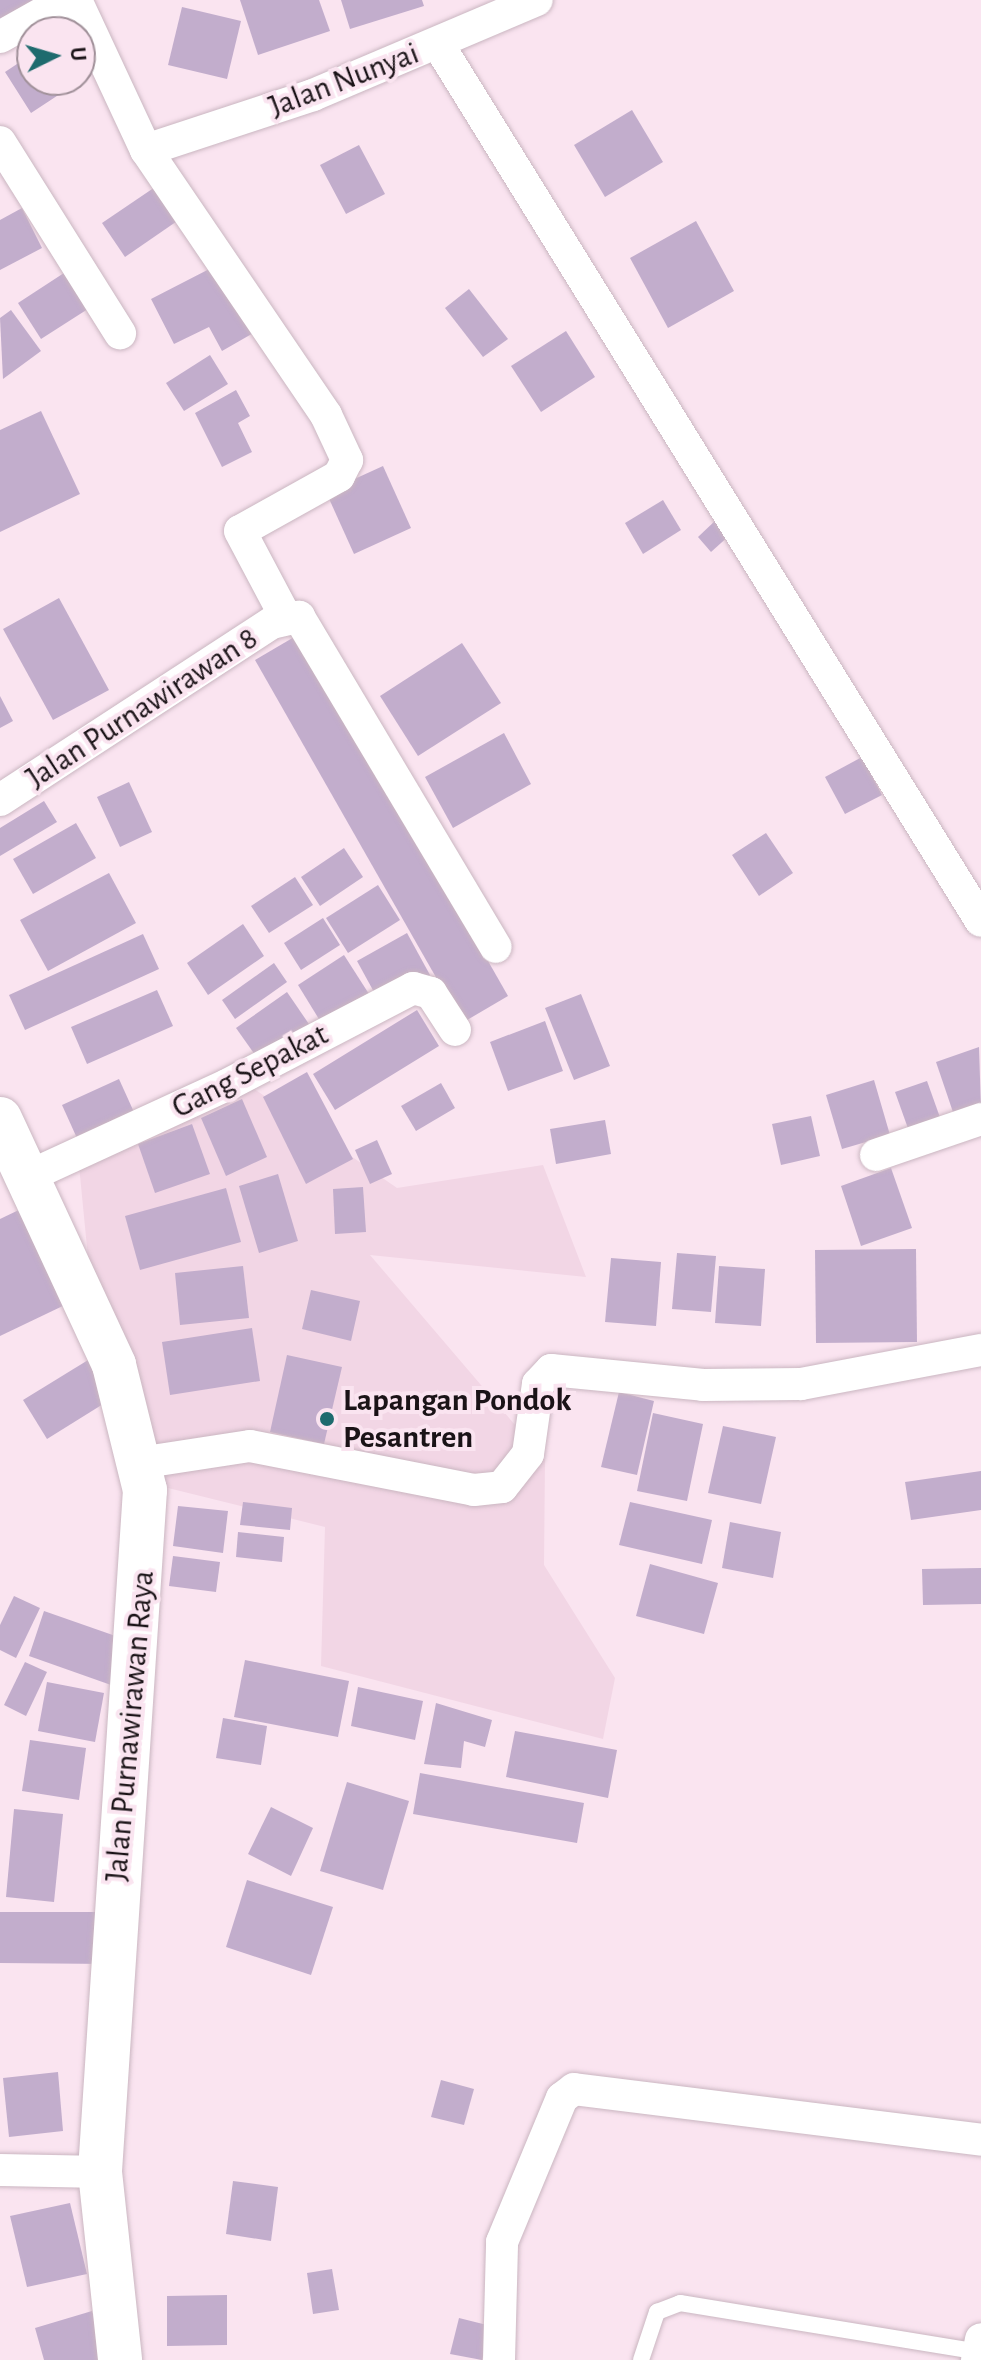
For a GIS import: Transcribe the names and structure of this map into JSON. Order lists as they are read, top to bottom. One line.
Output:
{"streets":{"street":["Jalan Nunyai","Jalan Purnawirawan 8","Gang Sepakat","Jalan Purnawirawan Raya"]},"crossings":[["Gang Sepakat","Jalan Purnawirawan Raya"]],"places":["Lapangan Pondok Pesantren"],"north":"right"}
